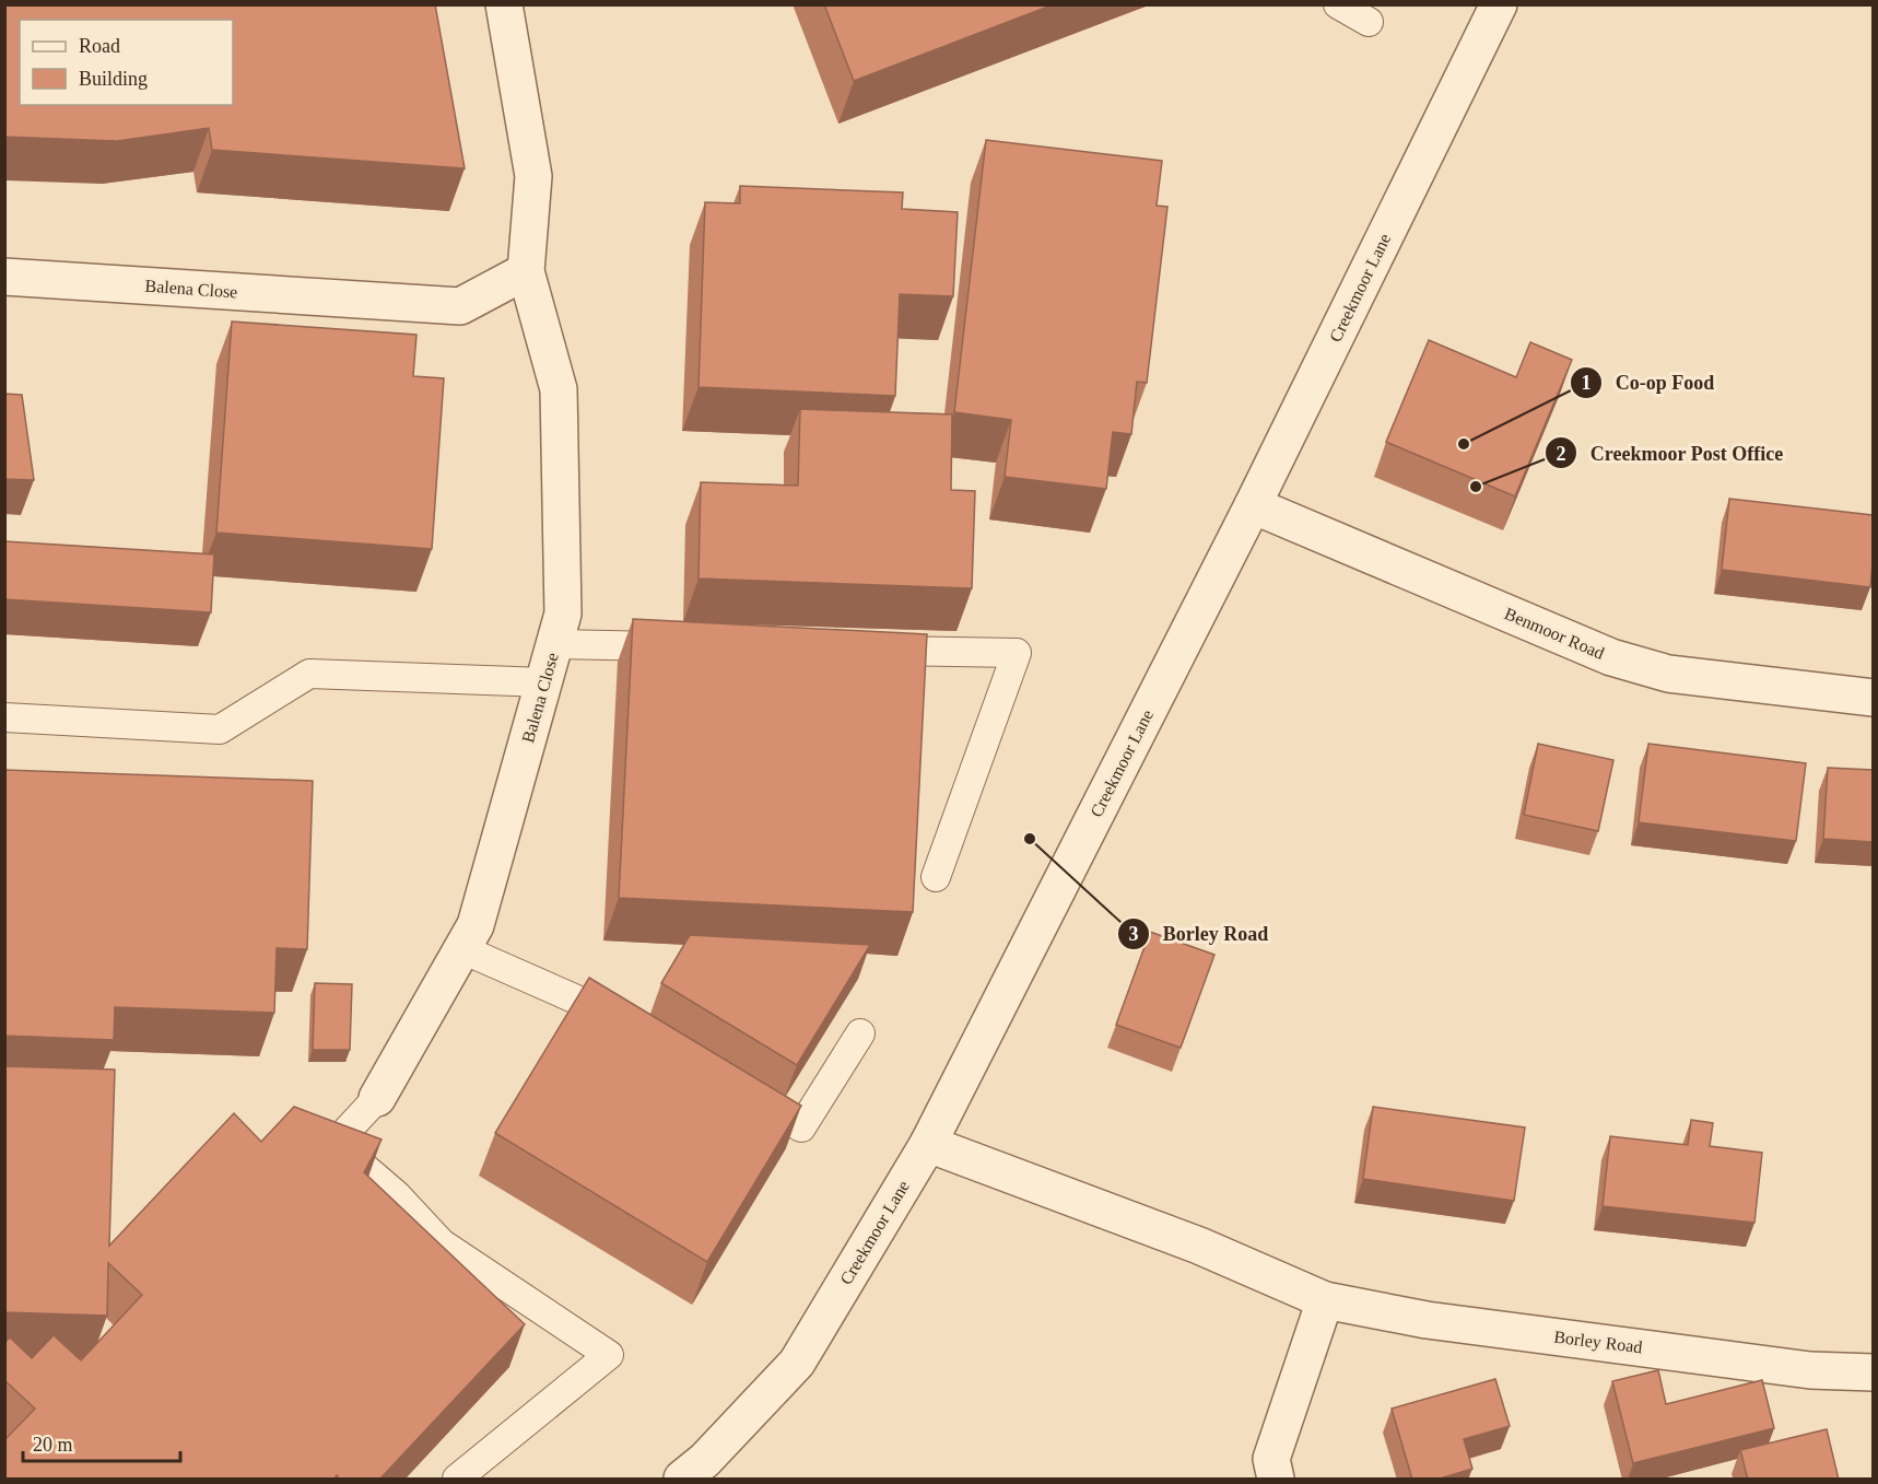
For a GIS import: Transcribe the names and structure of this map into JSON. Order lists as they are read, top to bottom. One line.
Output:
{"streets":{"street":["Creekmoor Lane","Balena Close","Benmoor Road","Borley Road"]},"crossings":[["Creekmoor Lane","Benmoor Road"],["Creekmoor Lane","Borley Road"]],"places":["Co-op Food","Creekmoor Post Office","Borley Road"],"legend":["Road","Building"],"scale_bar":"20 m"}
